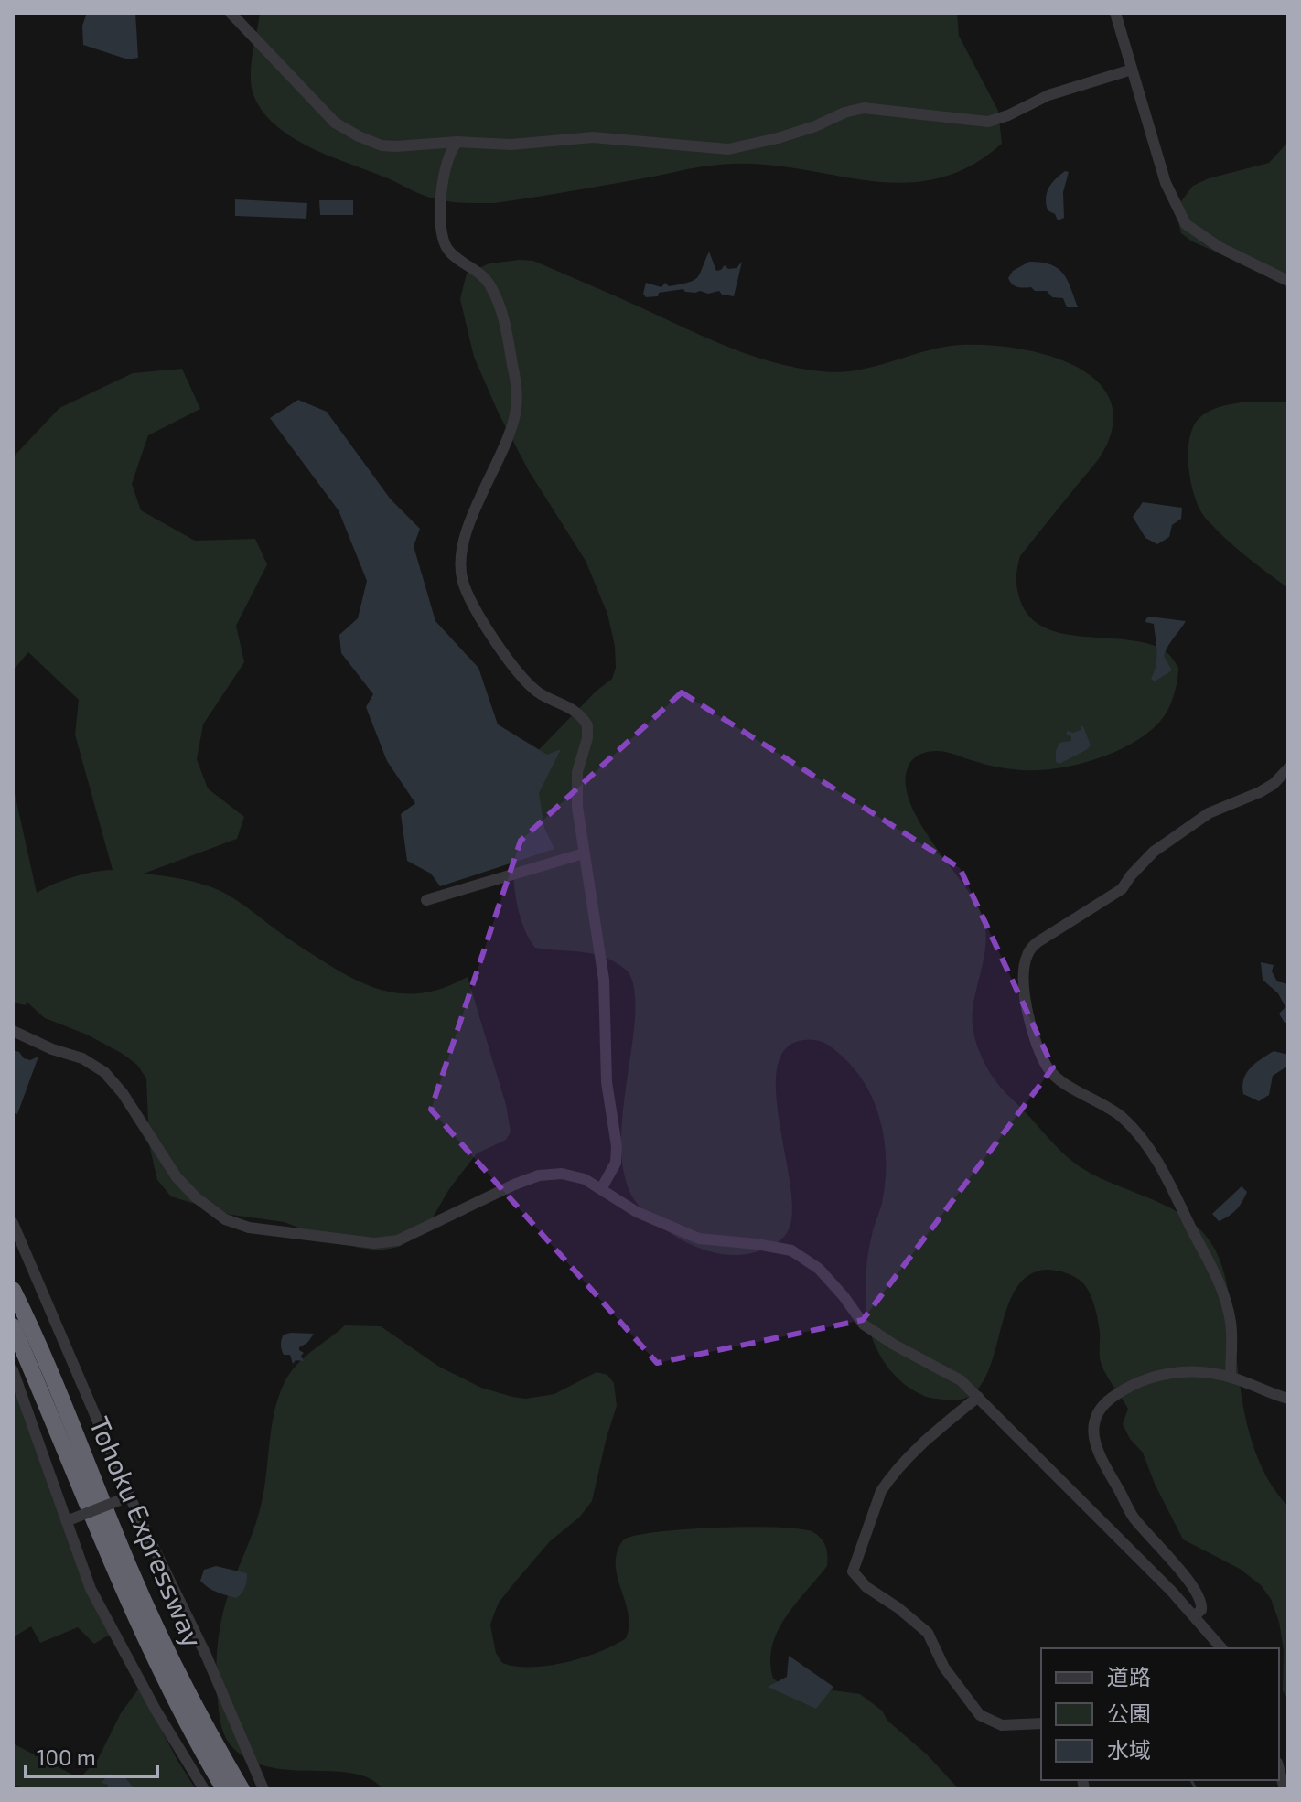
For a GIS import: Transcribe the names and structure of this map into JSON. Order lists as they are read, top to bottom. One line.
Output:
{"streets":{"highway":["Tohoku Expressway"]},"legend":["道路","公園","水域"],"scale_bar":"100 m"}
